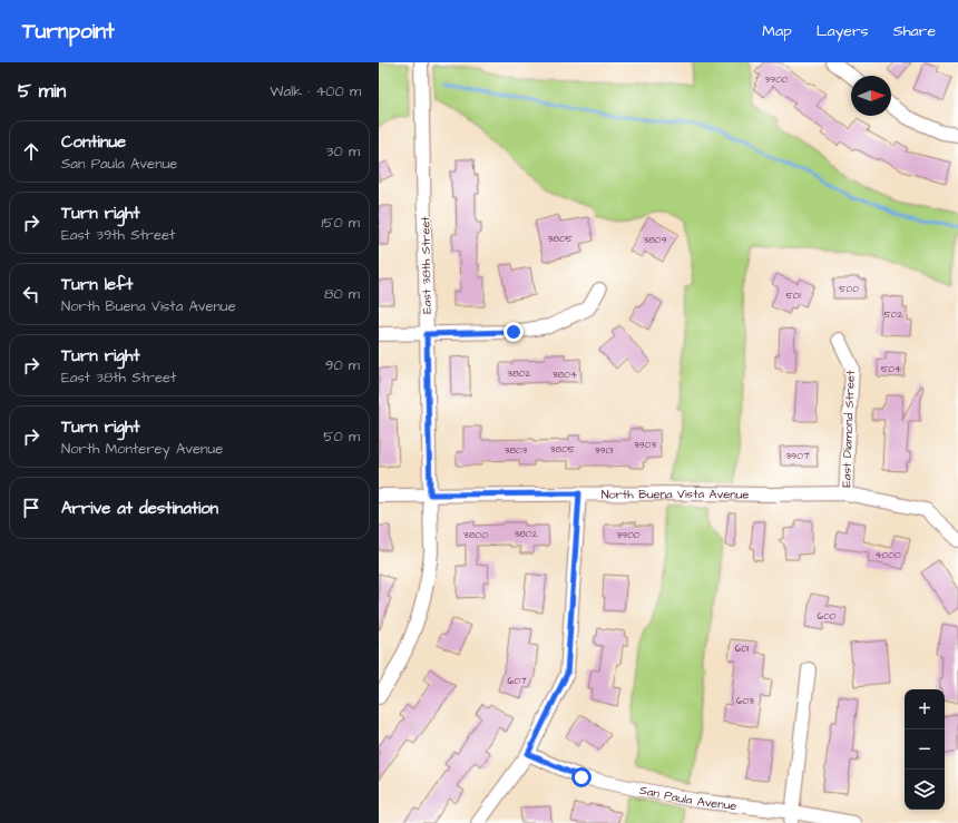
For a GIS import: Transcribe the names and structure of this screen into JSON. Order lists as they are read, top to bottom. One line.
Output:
{"streets":{"street":["East 38th Street","East Diamond Street","North Buena Vista Avenue","San Paula Avenue"]},"crossings":[["East 38th Street","North Buena Vista Avenue"],["East Diamond Street","North Buena Vista Avenue"]],"house_numbers":["3900","3805","3809","500","501","502","504","3802","3804","3903","3805","3803","3901","3907","3802","3800","3900","4000","600","601","607","603"],"north":"right","page":{"header":"Turnpoint","nav":["Map","Layers","Share"],"heading":["5 min","Walk · 400 m"],"list":[["Continue","San Paula Avenue","30 m"],["Turn right","East 39th Street","150 m"],["Turn left","North Buena Vista Avenue","80 m"],["Turn right","East 38th Street","90 m"],["Turn right","North Monterey Avenue","50 m"],"Arrive at destination"],"map_buttons":["+","−"]}}
